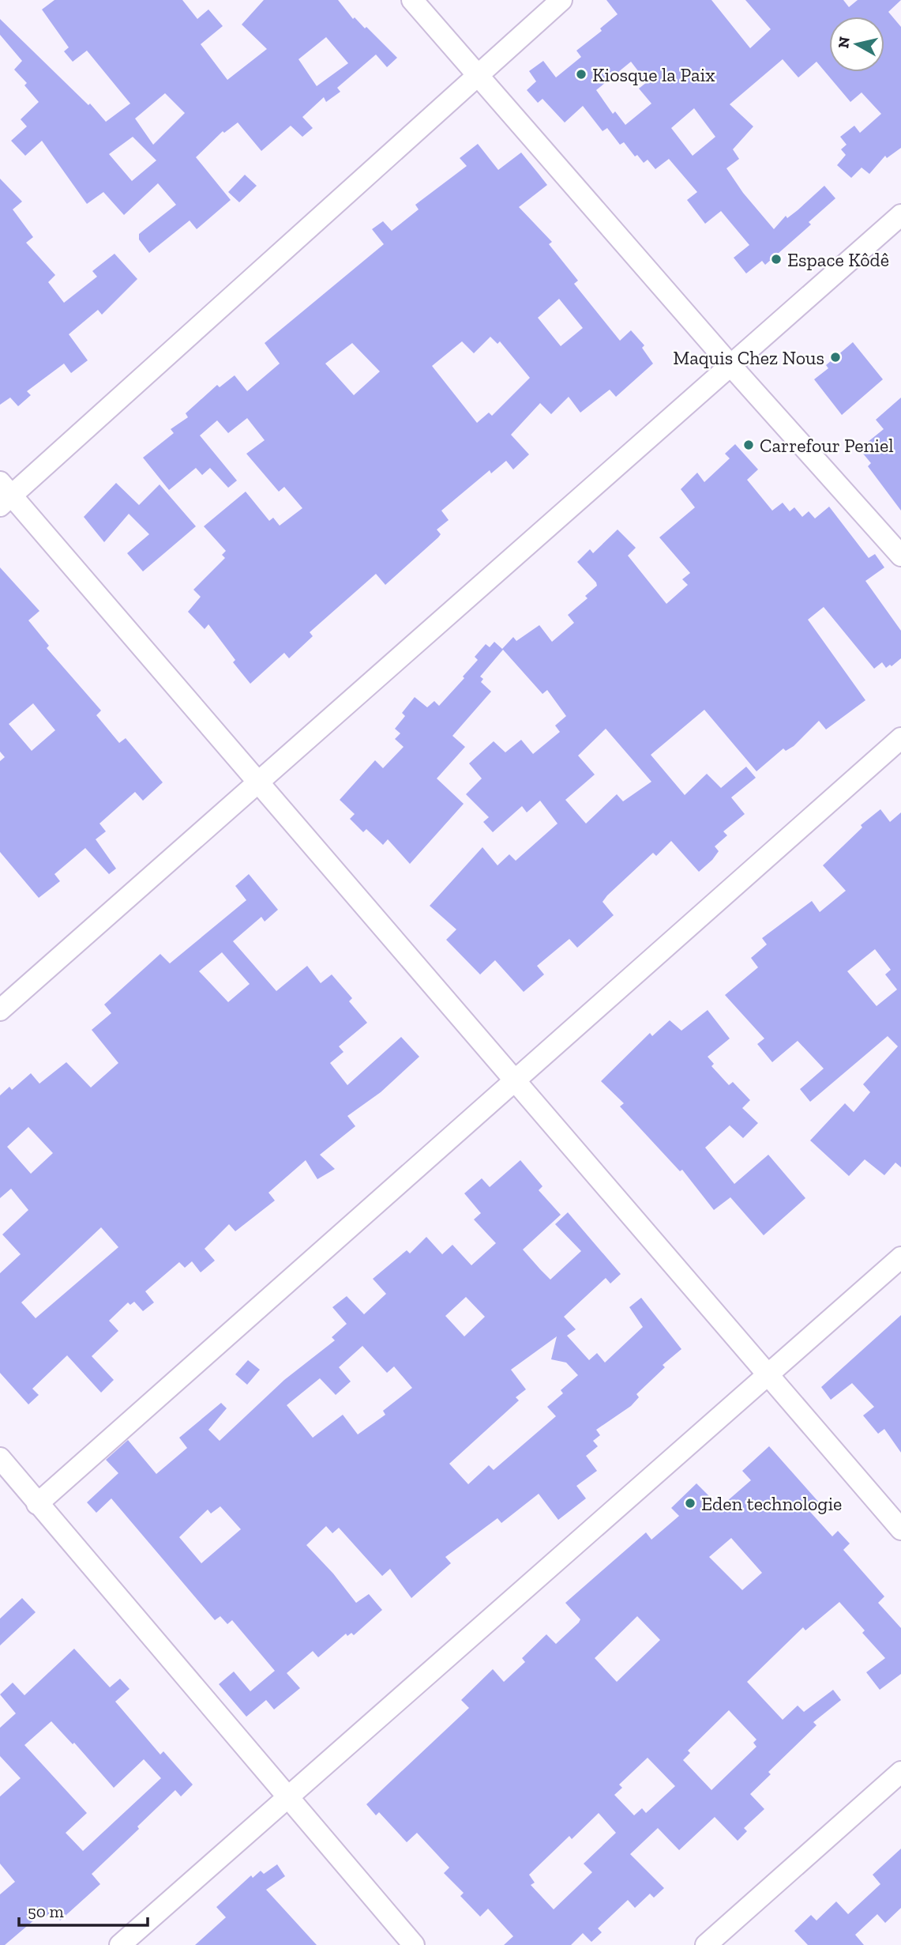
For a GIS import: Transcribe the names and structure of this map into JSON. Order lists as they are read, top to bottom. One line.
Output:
{"places":["Kiosque la Paix","Espace Kôdê","Maquis Chez Nous","Carrefour Peniel","Eden technologie"],"scale_bar":"50 m","north":"left"}
